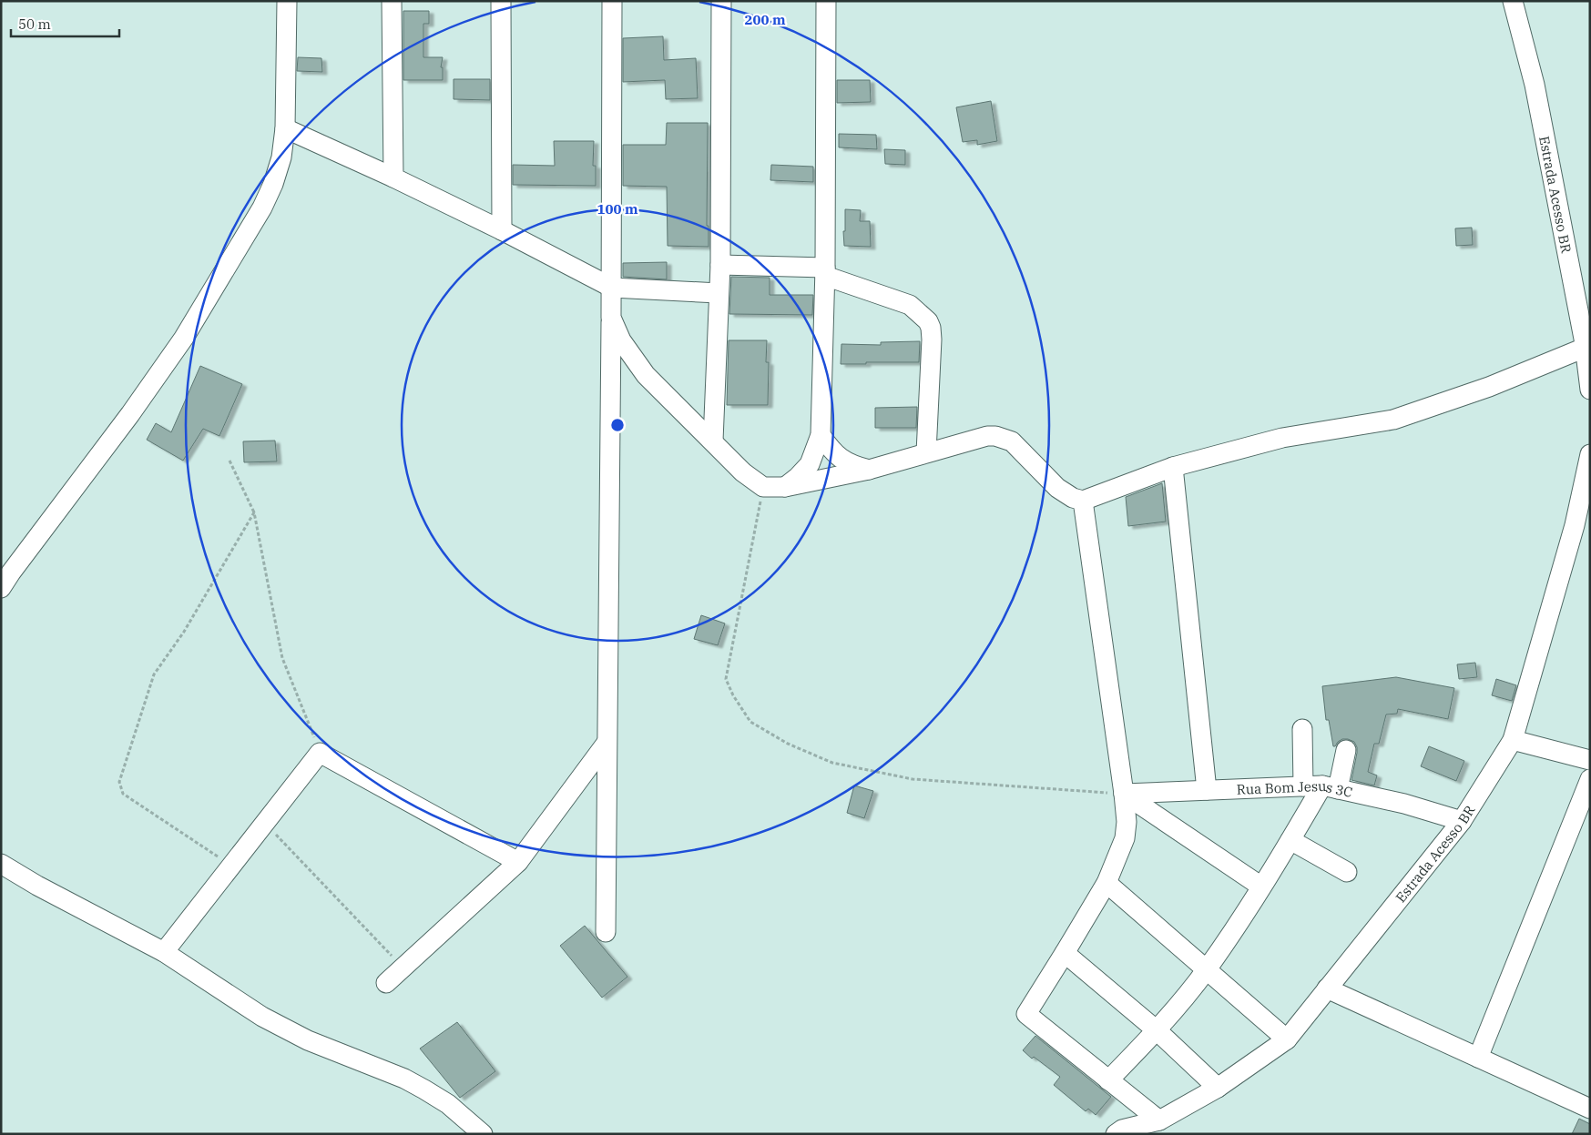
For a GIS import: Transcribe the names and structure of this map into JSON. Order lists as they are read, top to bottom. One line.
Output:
{"streets":{"street":["Estrada Acesso BR","Rua Bom Jesus 3C"]},"crossings":[["Estrada Acesso BR","Rua Bom Jesus 3C"]],"scale_bar":"50 m","rings":["200 m","100 m"]}
